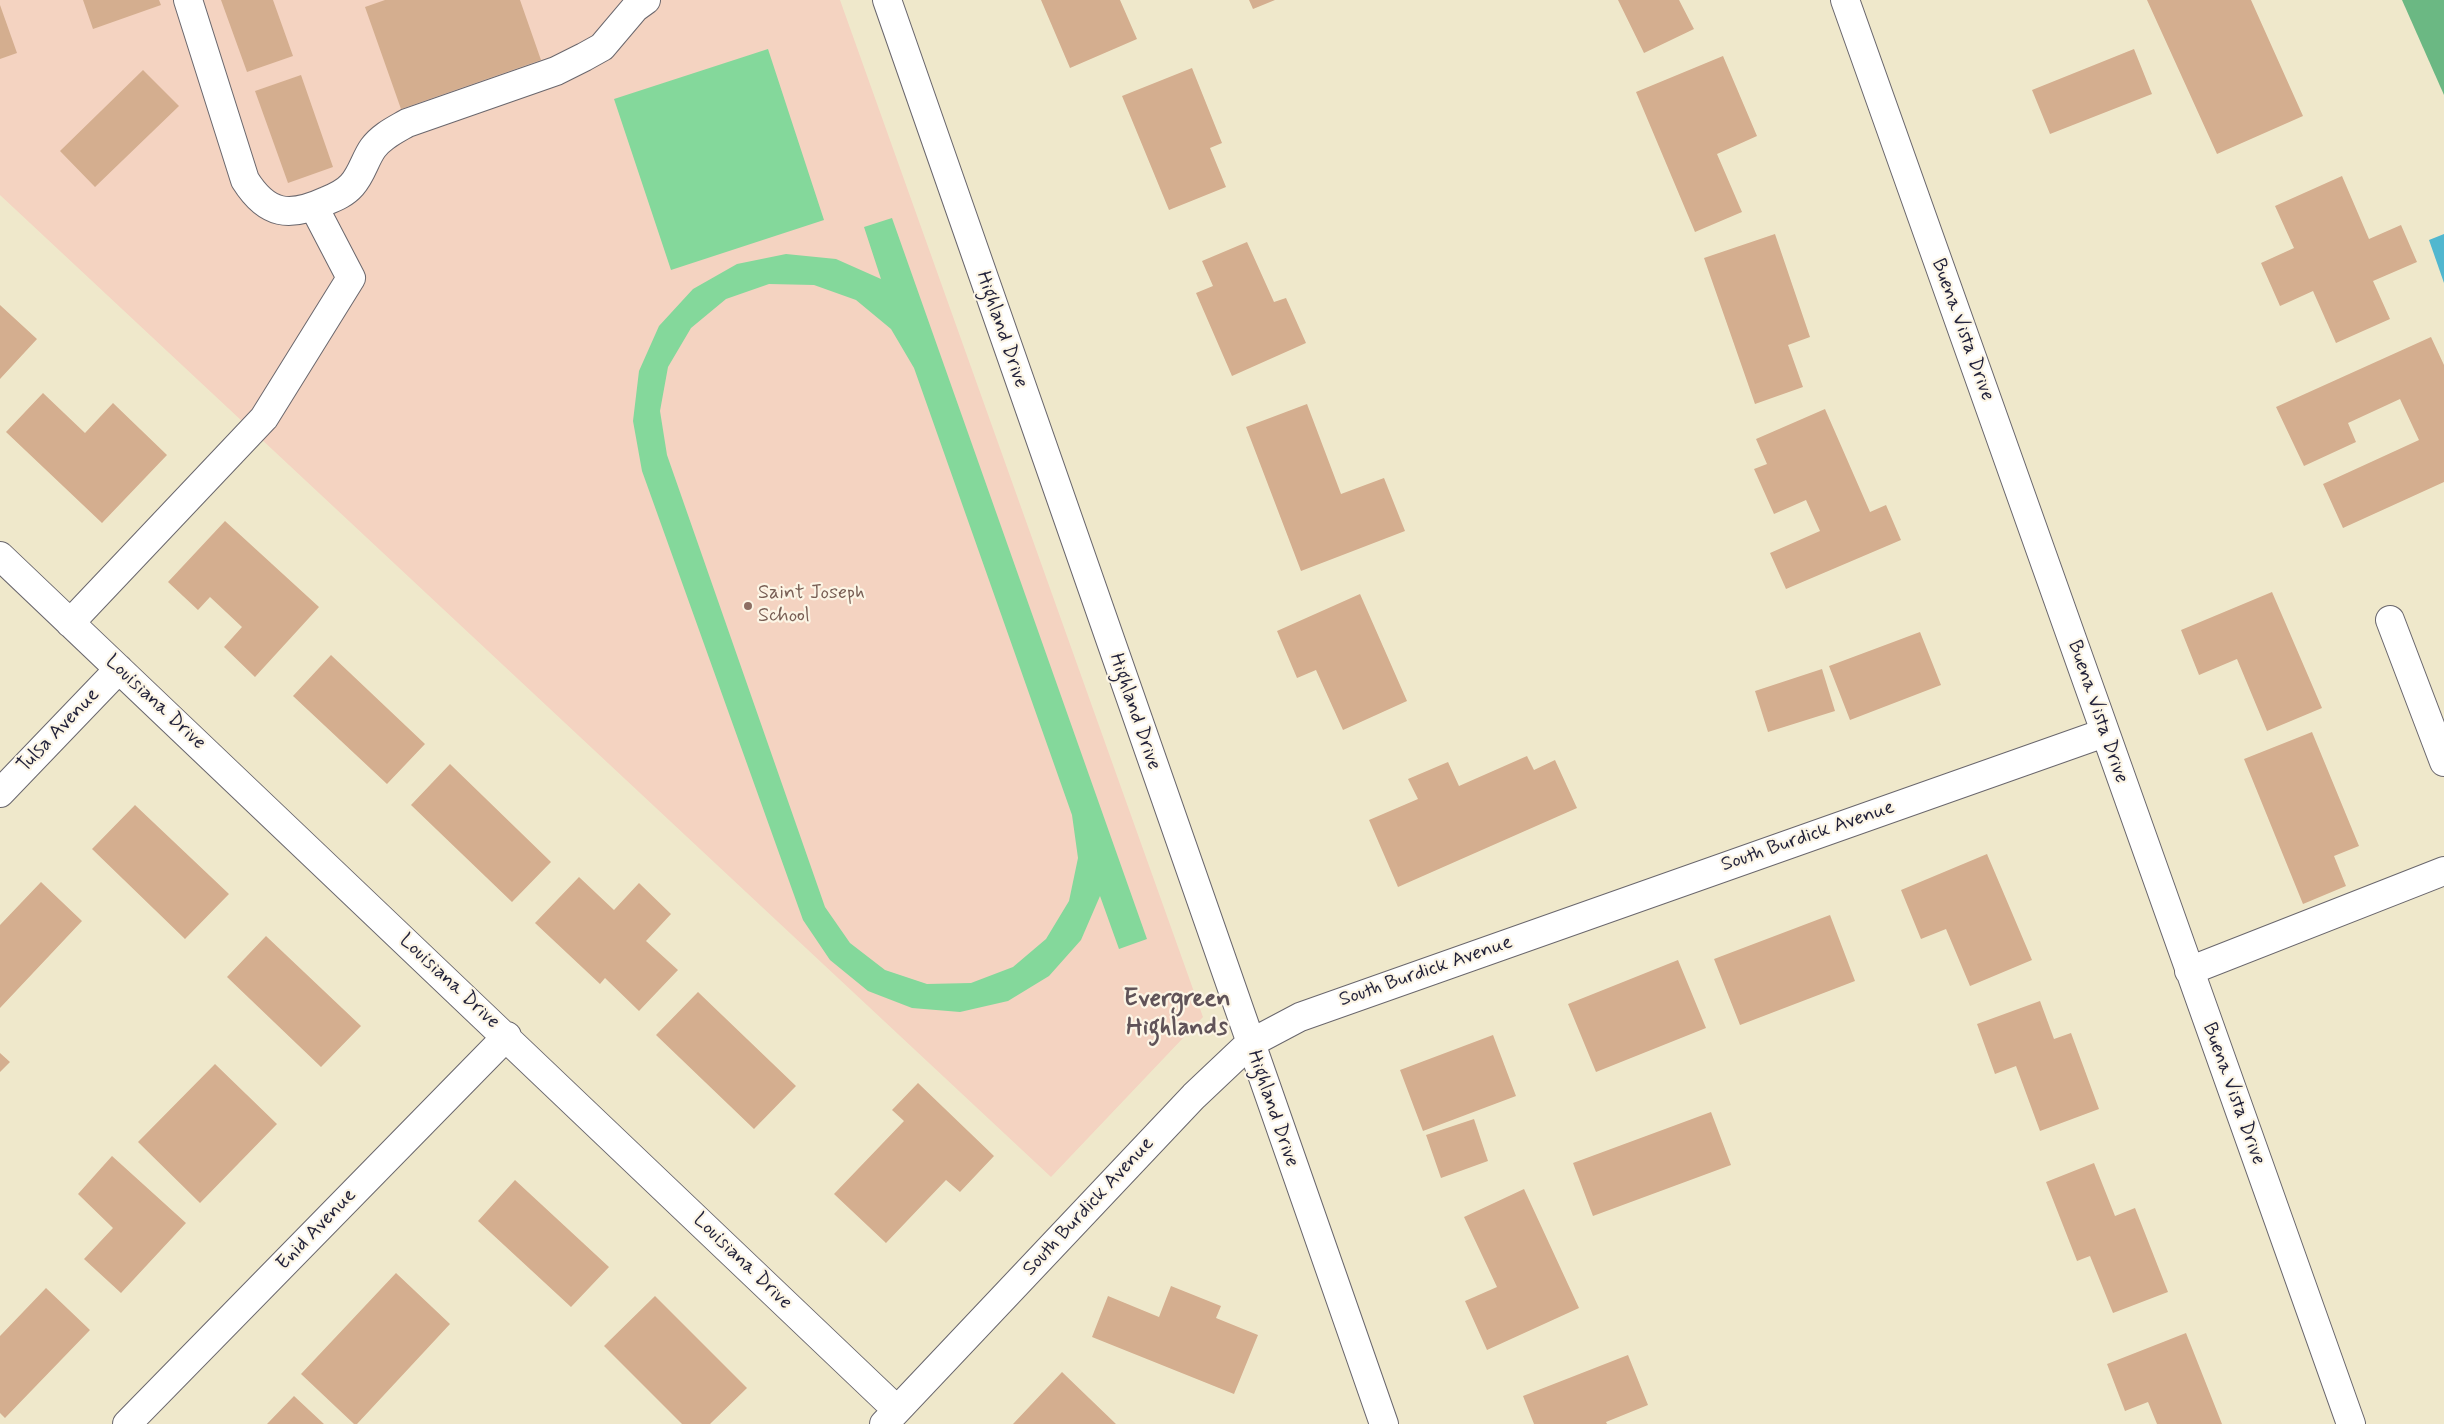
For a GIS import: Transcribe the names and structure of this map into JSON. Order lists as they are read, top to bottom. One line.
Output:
{"streets":{"street":["Highland Drive","Buena Vista Drive","Louisiana Drive","Tulsa Avenue","South Burdick Avenue","Enid Avenue"]},"crossings":[["Highland Drive","South Burdick Avenue"],["Buena Vista Drive","South Burdick Avenue"],["Louisiana Drive","Tulsa Avenue"],["Louisiana Drive","South Burdick Avenue"],["Louisiana Drive","Enid Avenue"]],"districts":["Evergreen Highlands"],"places":["Saint Joseph School"]}
